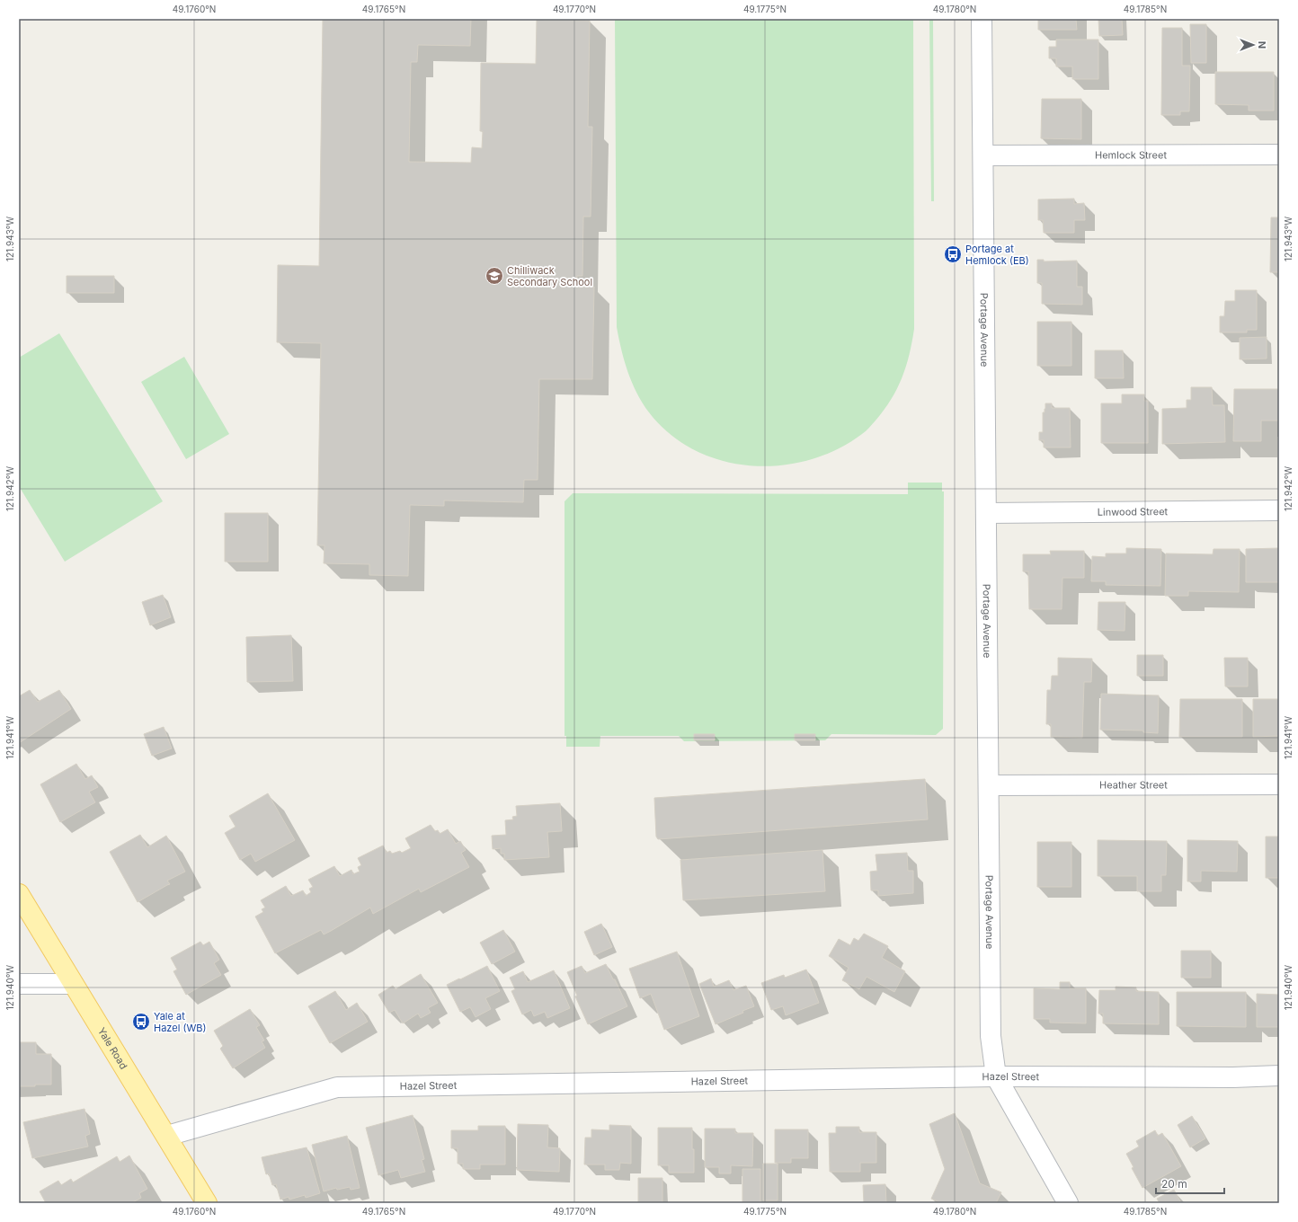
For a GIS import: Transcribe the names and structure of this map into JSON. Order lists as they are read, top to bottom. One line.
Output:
{"streets":{"main road":["Yale Road"],"street":["Hemlock Street","Portage Avenue","Linwood Street","Heather Street","Hazel Street"]},"crossings":[["Hemlock Street","Portage Avenue"],["Portage Avenue","Linwood Street"],["Portage Avenue","Heather Street"],["Portage Avenue","Hazel Street"],["Yale Road","Hazel Street"]],"places":{"bus stop":["Portage at Hemlock (EB)","Yale at Hazel (WB)"],"school or university":["Chilliwack Secondary School"]},"scale_bar":"20 m","north":"right","coordinates":["49.1760°N","49.1765°N","49.1770°N","49.1775°N","49.1780°N","49.1785°N","121.943°W","121.942°W","121.941°W","121.940°W"]}
